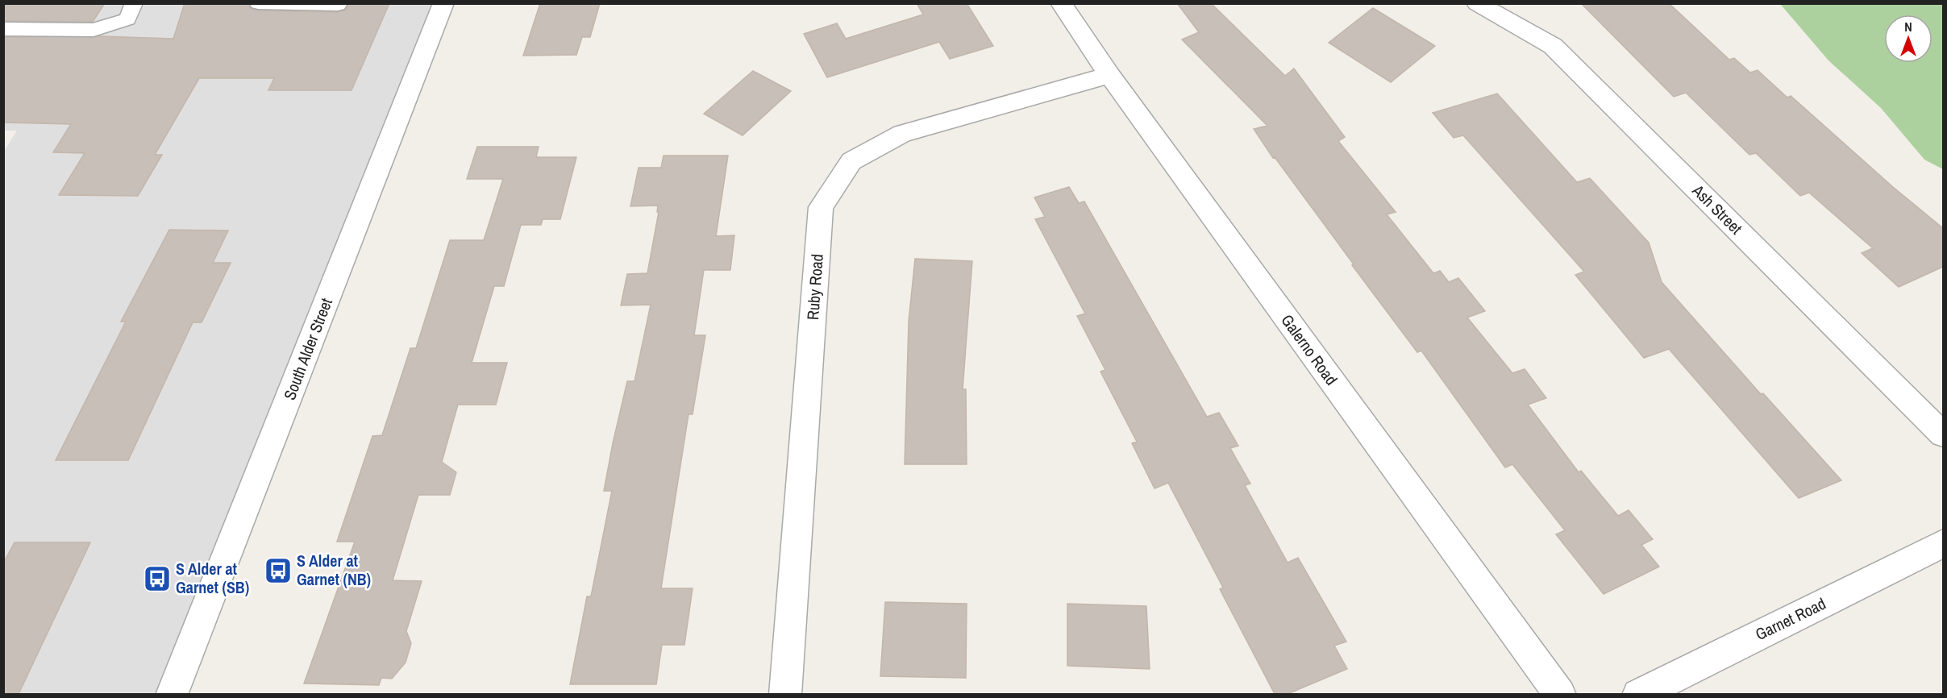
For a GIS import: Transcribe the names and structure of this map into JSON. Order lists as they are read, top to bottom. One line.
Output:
{"streets":{"street":["Ash Street","Ruby Road","South Alder Street","Galerno Road","Garnet Road"]},"crossings":[["Ruby Road","Galerno Road"]],"places":{"bus stop":["S Alder at Garnet (NB)","S Alder at Garnet (SB)"]},"north":"top"}
